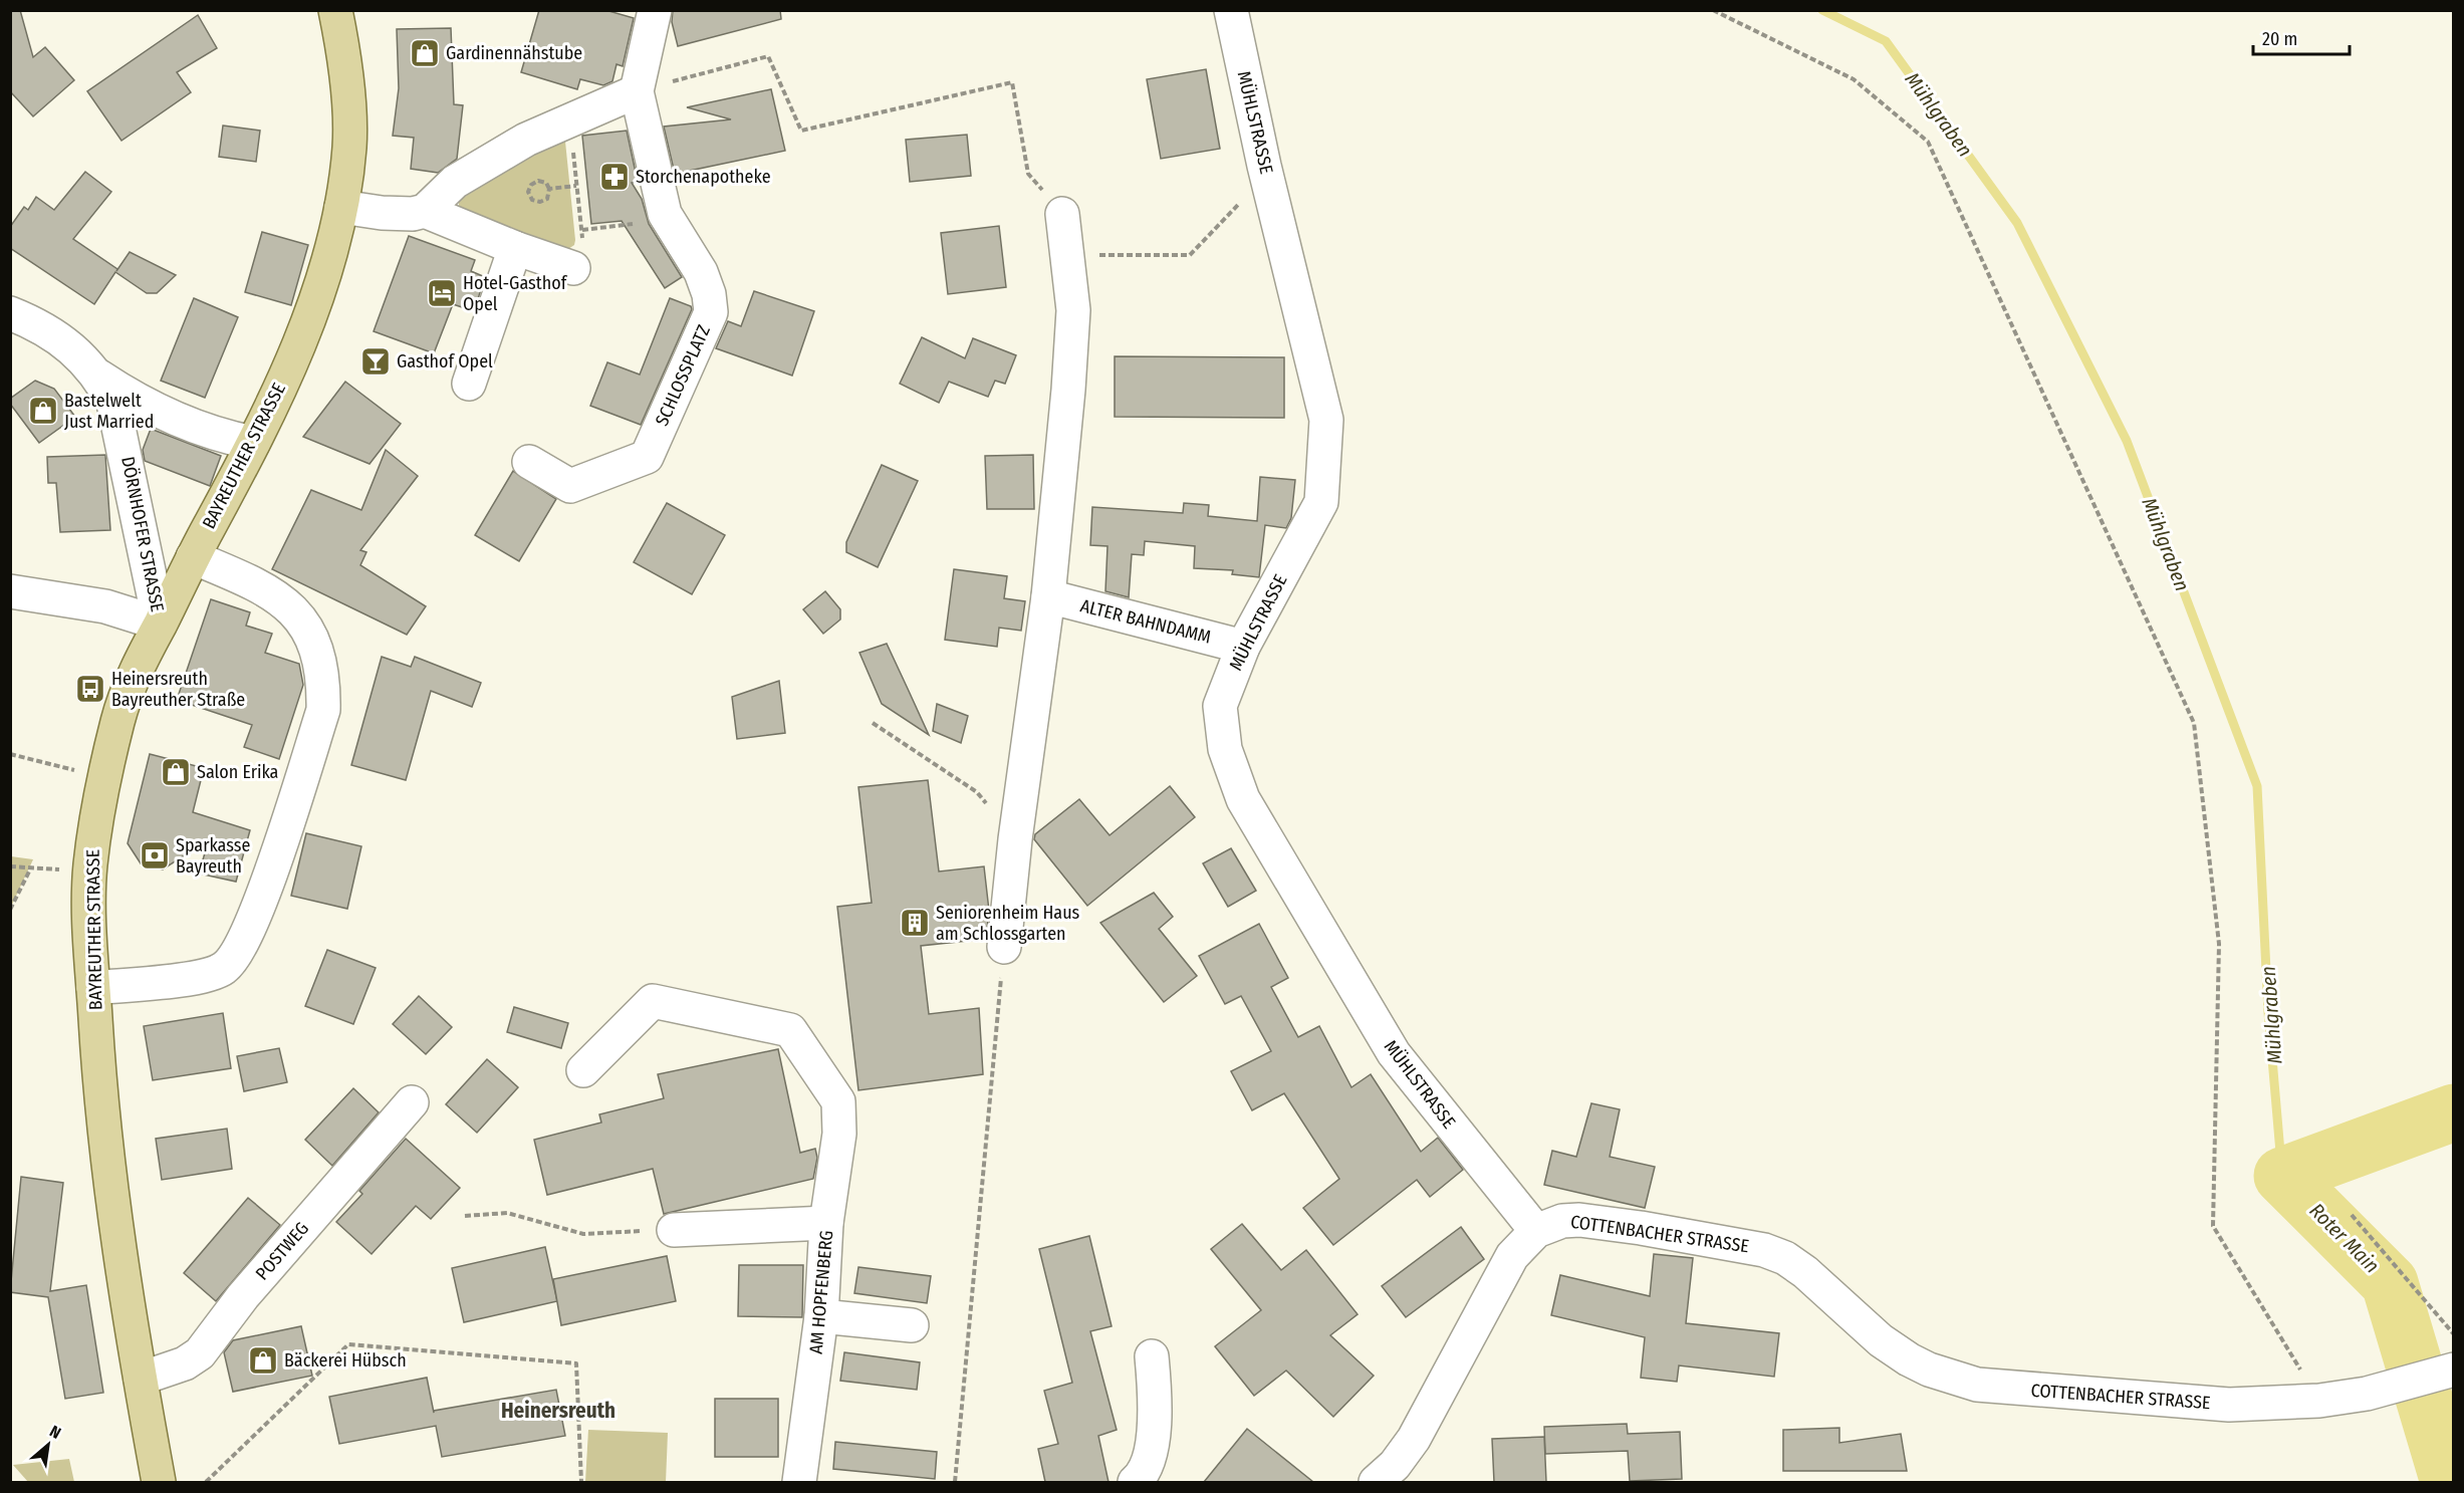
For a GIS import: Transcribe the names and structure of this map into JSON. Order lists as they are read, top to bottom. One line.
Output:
{"streets":{"main road":["BAYREUTHER STRASSE"],"street":["MÜHLSTRASSE","SCHLOSSPLATZ","DÖRNHOFER STRASSE","ALTER BAHNDAMM","COTTENBACHER STRASSE","POSTWEG","AM HOPFENBERG"]},"crossings":[["MÜHLSTRASSE","ALTER BAHNDAMM"],["MÜHLSTRASSE","COTTENBACHER STRASSE"],["BAYREUTHER STRASSE","DÖRNHOFER STRASSE"],["BAYREUTHER STRASSE","POSTWEG"]],"districts":["Heinersreuth"],"water":["Mühlgraben","Roter Main"],"places":{"shop":["Gardinennähstube","Bastelwelt Just Married","Salon Erika","Bäckerei Hübsch"],"pharmacy":["Storchenapotheke"],"hotel":["Hotel-Gasthof Opel"],"bar":["Gasthof Opel"],"bus stop":["Heinersreuth Bayreuther Straße"],"bank":["Sparkasse Bayreuth"],"building":["Seniorenheim Haus am Schlossgarten"]},"scale_bar":"20 m","north":"top right"}
